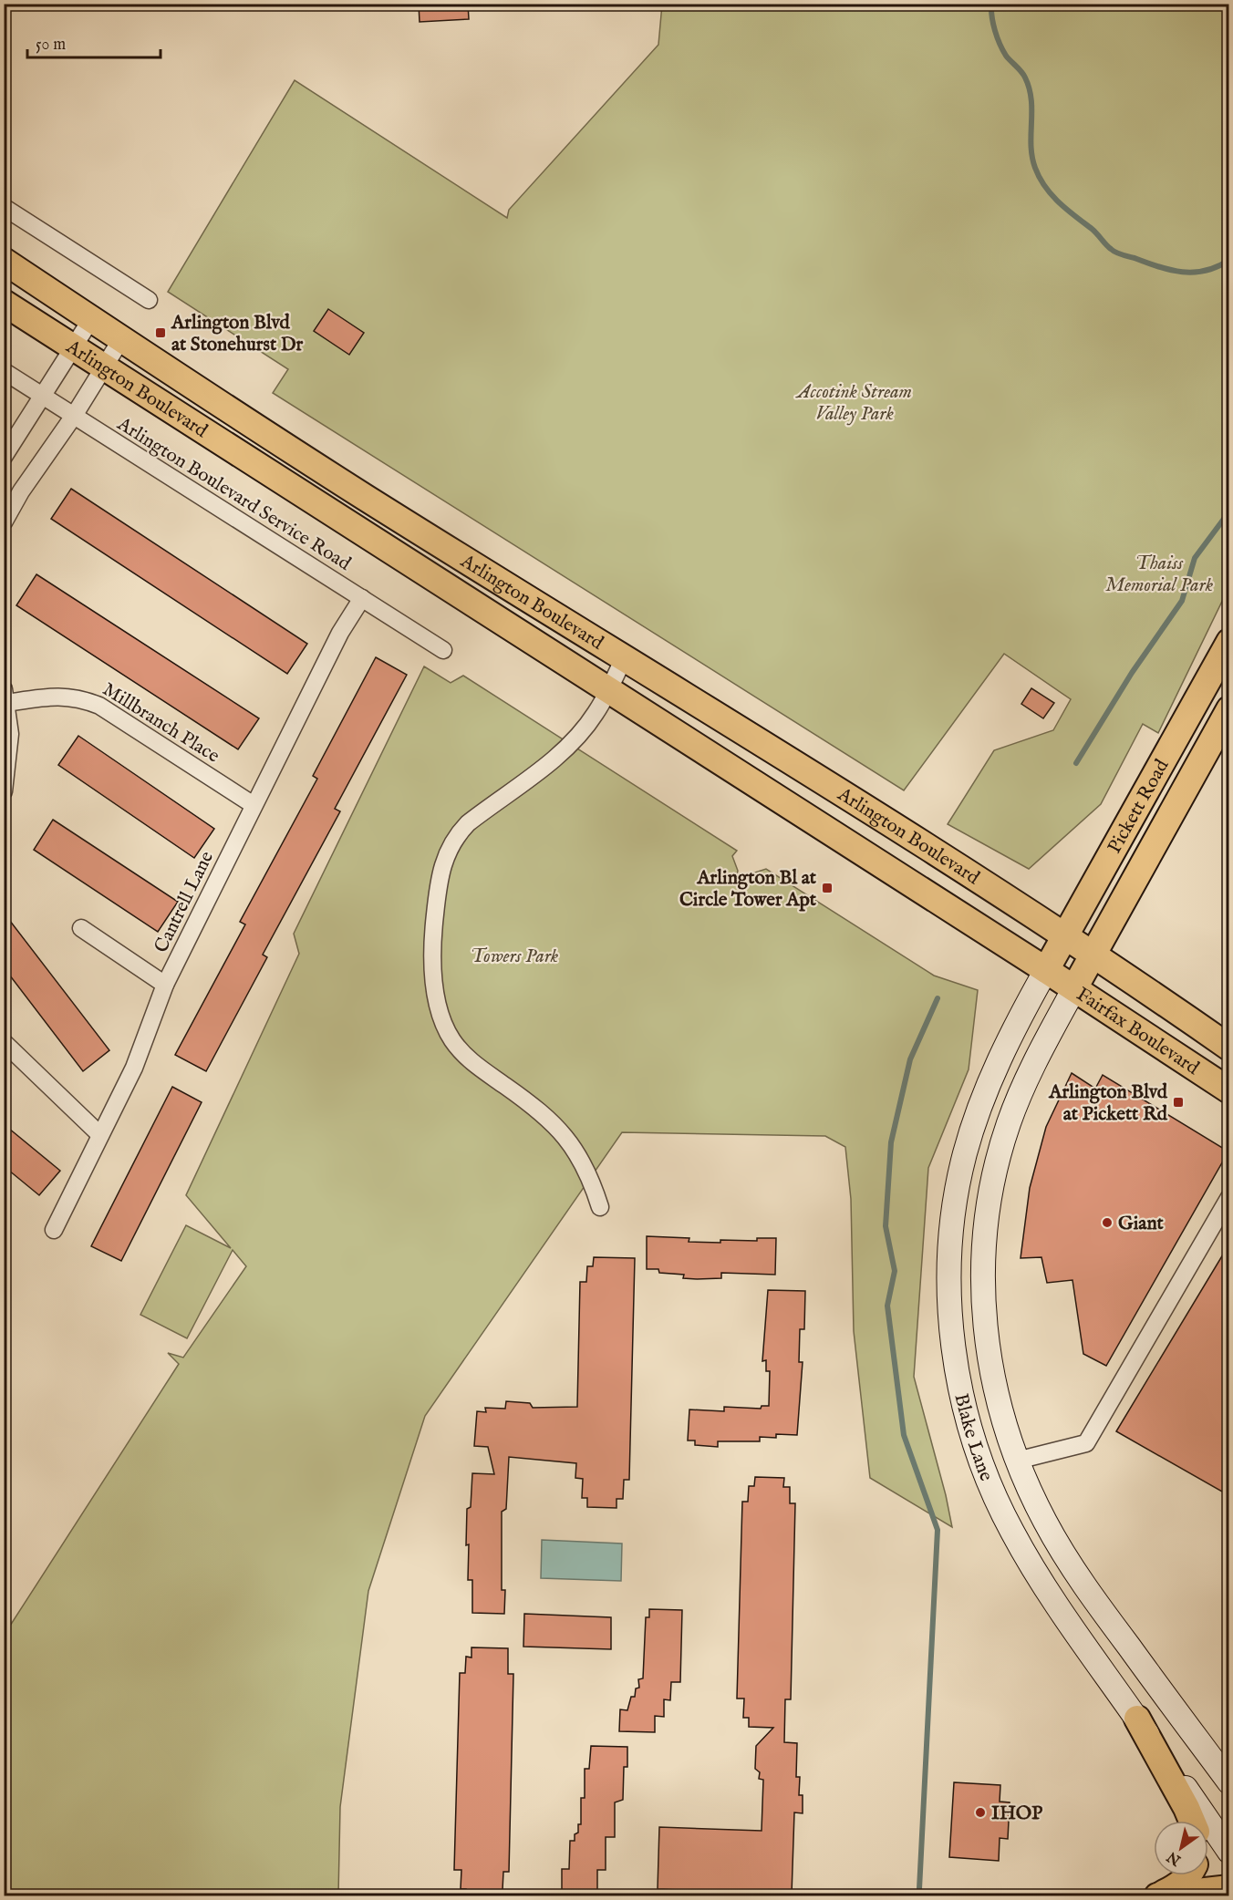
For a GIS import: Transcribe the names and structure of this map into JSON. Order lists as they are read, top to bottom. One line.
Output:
{"streets":{"main road":["Arlington Boulevard","Pickett Road","Fairfax Boulevard","Blake Lane"],"street":["Arlington Boulevard Service Road","Millbranch Place","Cantrell Lane"]},"crossings":[["Arlington Boulevard","Pickett Road"],["Arlington Boulevard","Fairfax Boulevard"],["Arlington Boulevard","Blake Lane"],["Arlington Boulevard Service Road","Cantrell Lane"],["Millbranch Place","Cantrell Lane"],["Pickett Road","Fairfax Boulevard"],["Pickett Road","Blake Lane"],["Fairfax Boulevard","Blake Lane"]],"parks":["Accotink Stream Valley Park","Thaiss Memorial Park","Towers Park"],"places":{"transit":["Arlington Blvd at Stonehurst Dr","Arlington Bl at Circle Tower Apt","Arlington Blvd at Pickett Rd"],"other":["Giant","IHOP"]},"scale_bar":"50 m","north":"bottom left"}
